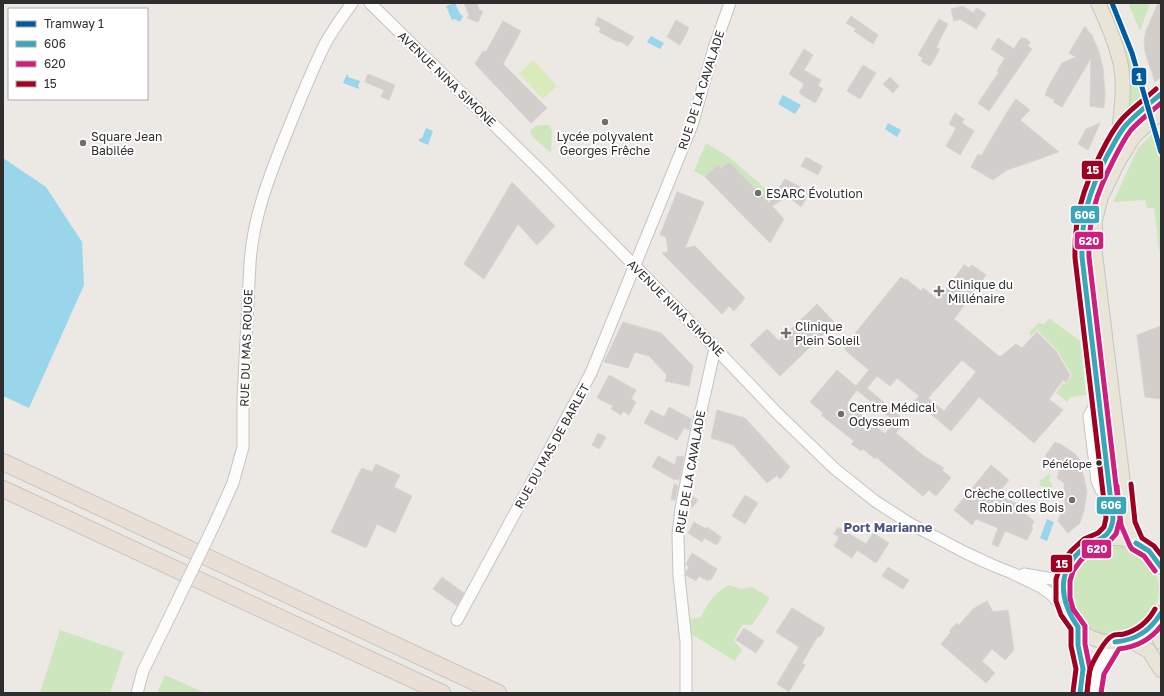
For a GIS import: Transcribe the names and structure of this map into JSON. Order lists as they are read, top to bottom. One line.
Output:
{"streets":{"street":["AVENUE NINA SIMONE","RUE DE LA CAVALADE","RUE DU MAS ROUGE","RUE DU MAS DE BARLET"]},"crossings":[["AVENUE NINA SIMONE","RUE DE LA CAVALADE"],["AVENUE NINA SIMONE","RUE DU MAS DE BARLET"],["RUE DE LA CAVALADE","RUE DU MAS DE BARLET"]],"districts":["Port Marianne"],"places":{"other":["Lycée polyvalent Georges Frêche","Square Jean Babilée","ESARC Évolution","Centre Médical Odysseum","Pénélope","Crèche collective Robin des Bois"],"health":["Clinique du Millénaire","Clinique Plein Soleil"]},"lines":["tram line 1","transit line 15","transit line 606","transit line 620"],"legend":["Tramway 1","606","620","15"]}
